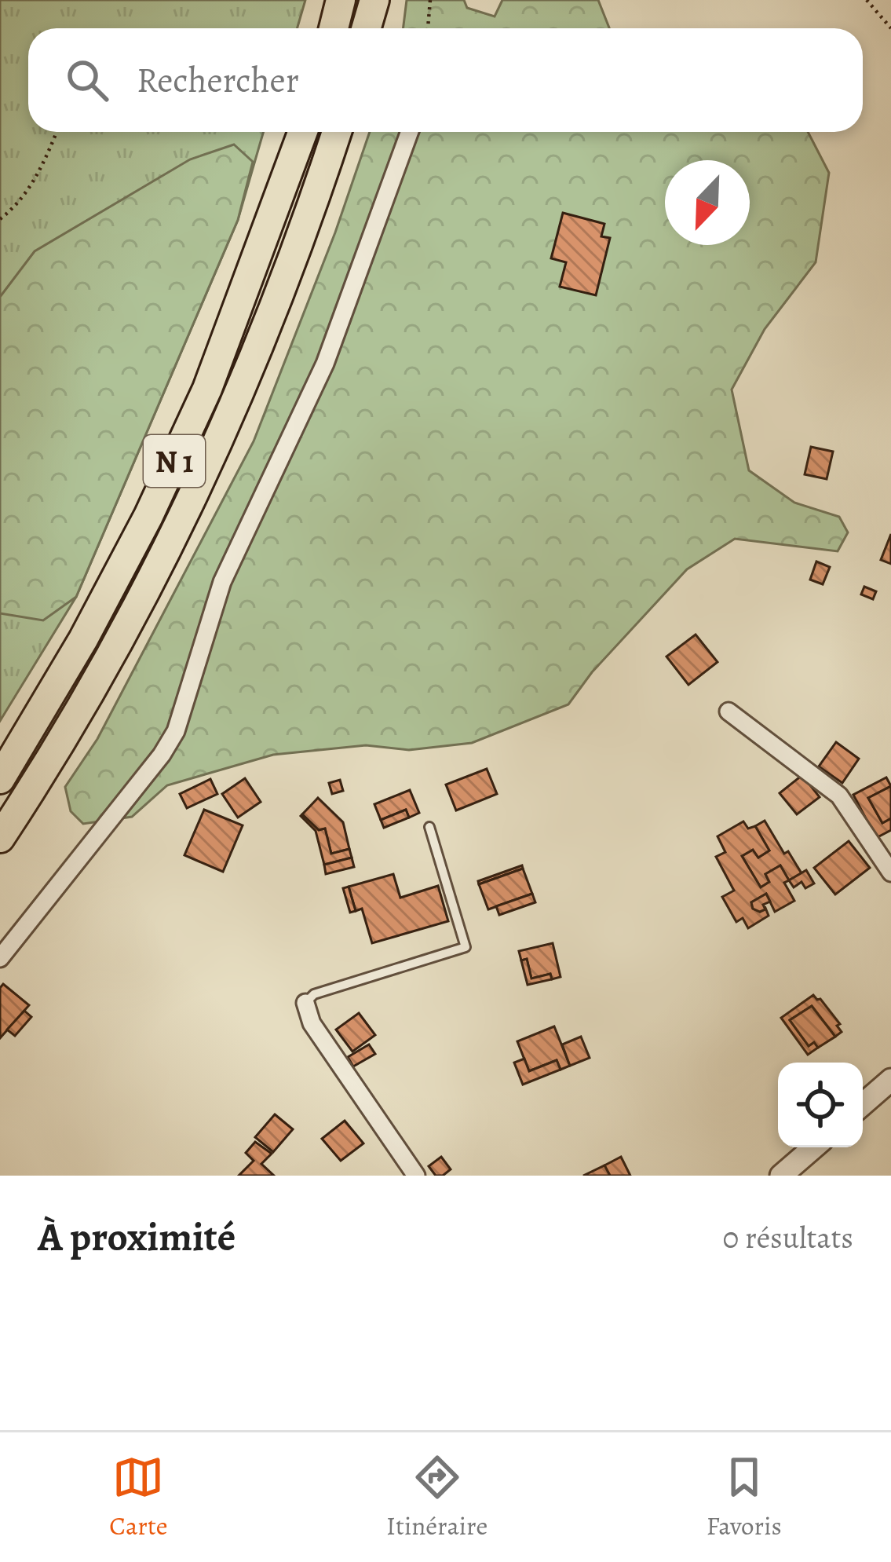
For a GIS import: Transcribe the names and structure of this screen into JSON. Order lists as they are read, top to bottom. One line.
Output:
{"streets":{"highway":["N 1"]},"north":"bottom left","page":{"search":"Rechercher","heading":["À proximité","0 résultats"],"nav":["Carte","Itinéraire","Favoris"]}}
